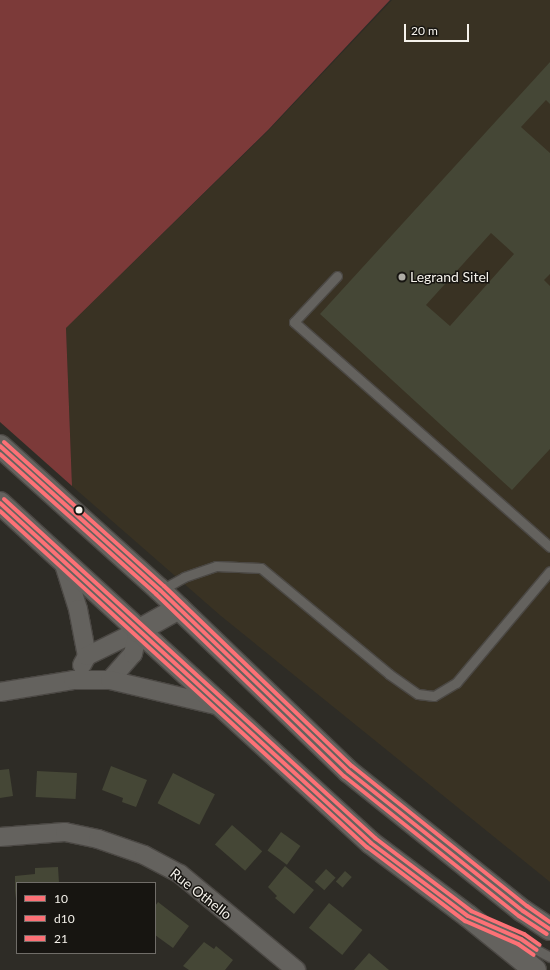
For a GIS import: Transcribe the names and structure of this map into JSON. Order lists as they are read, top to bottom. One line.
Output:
{"streets":{"street":["Rue Othello"]},"places":["Legrand Sitel"],"lines":["transit line 21","transit line 10","transit line d10"],"legend":["10","d10","21"],"scale_bar":"20 m"}
